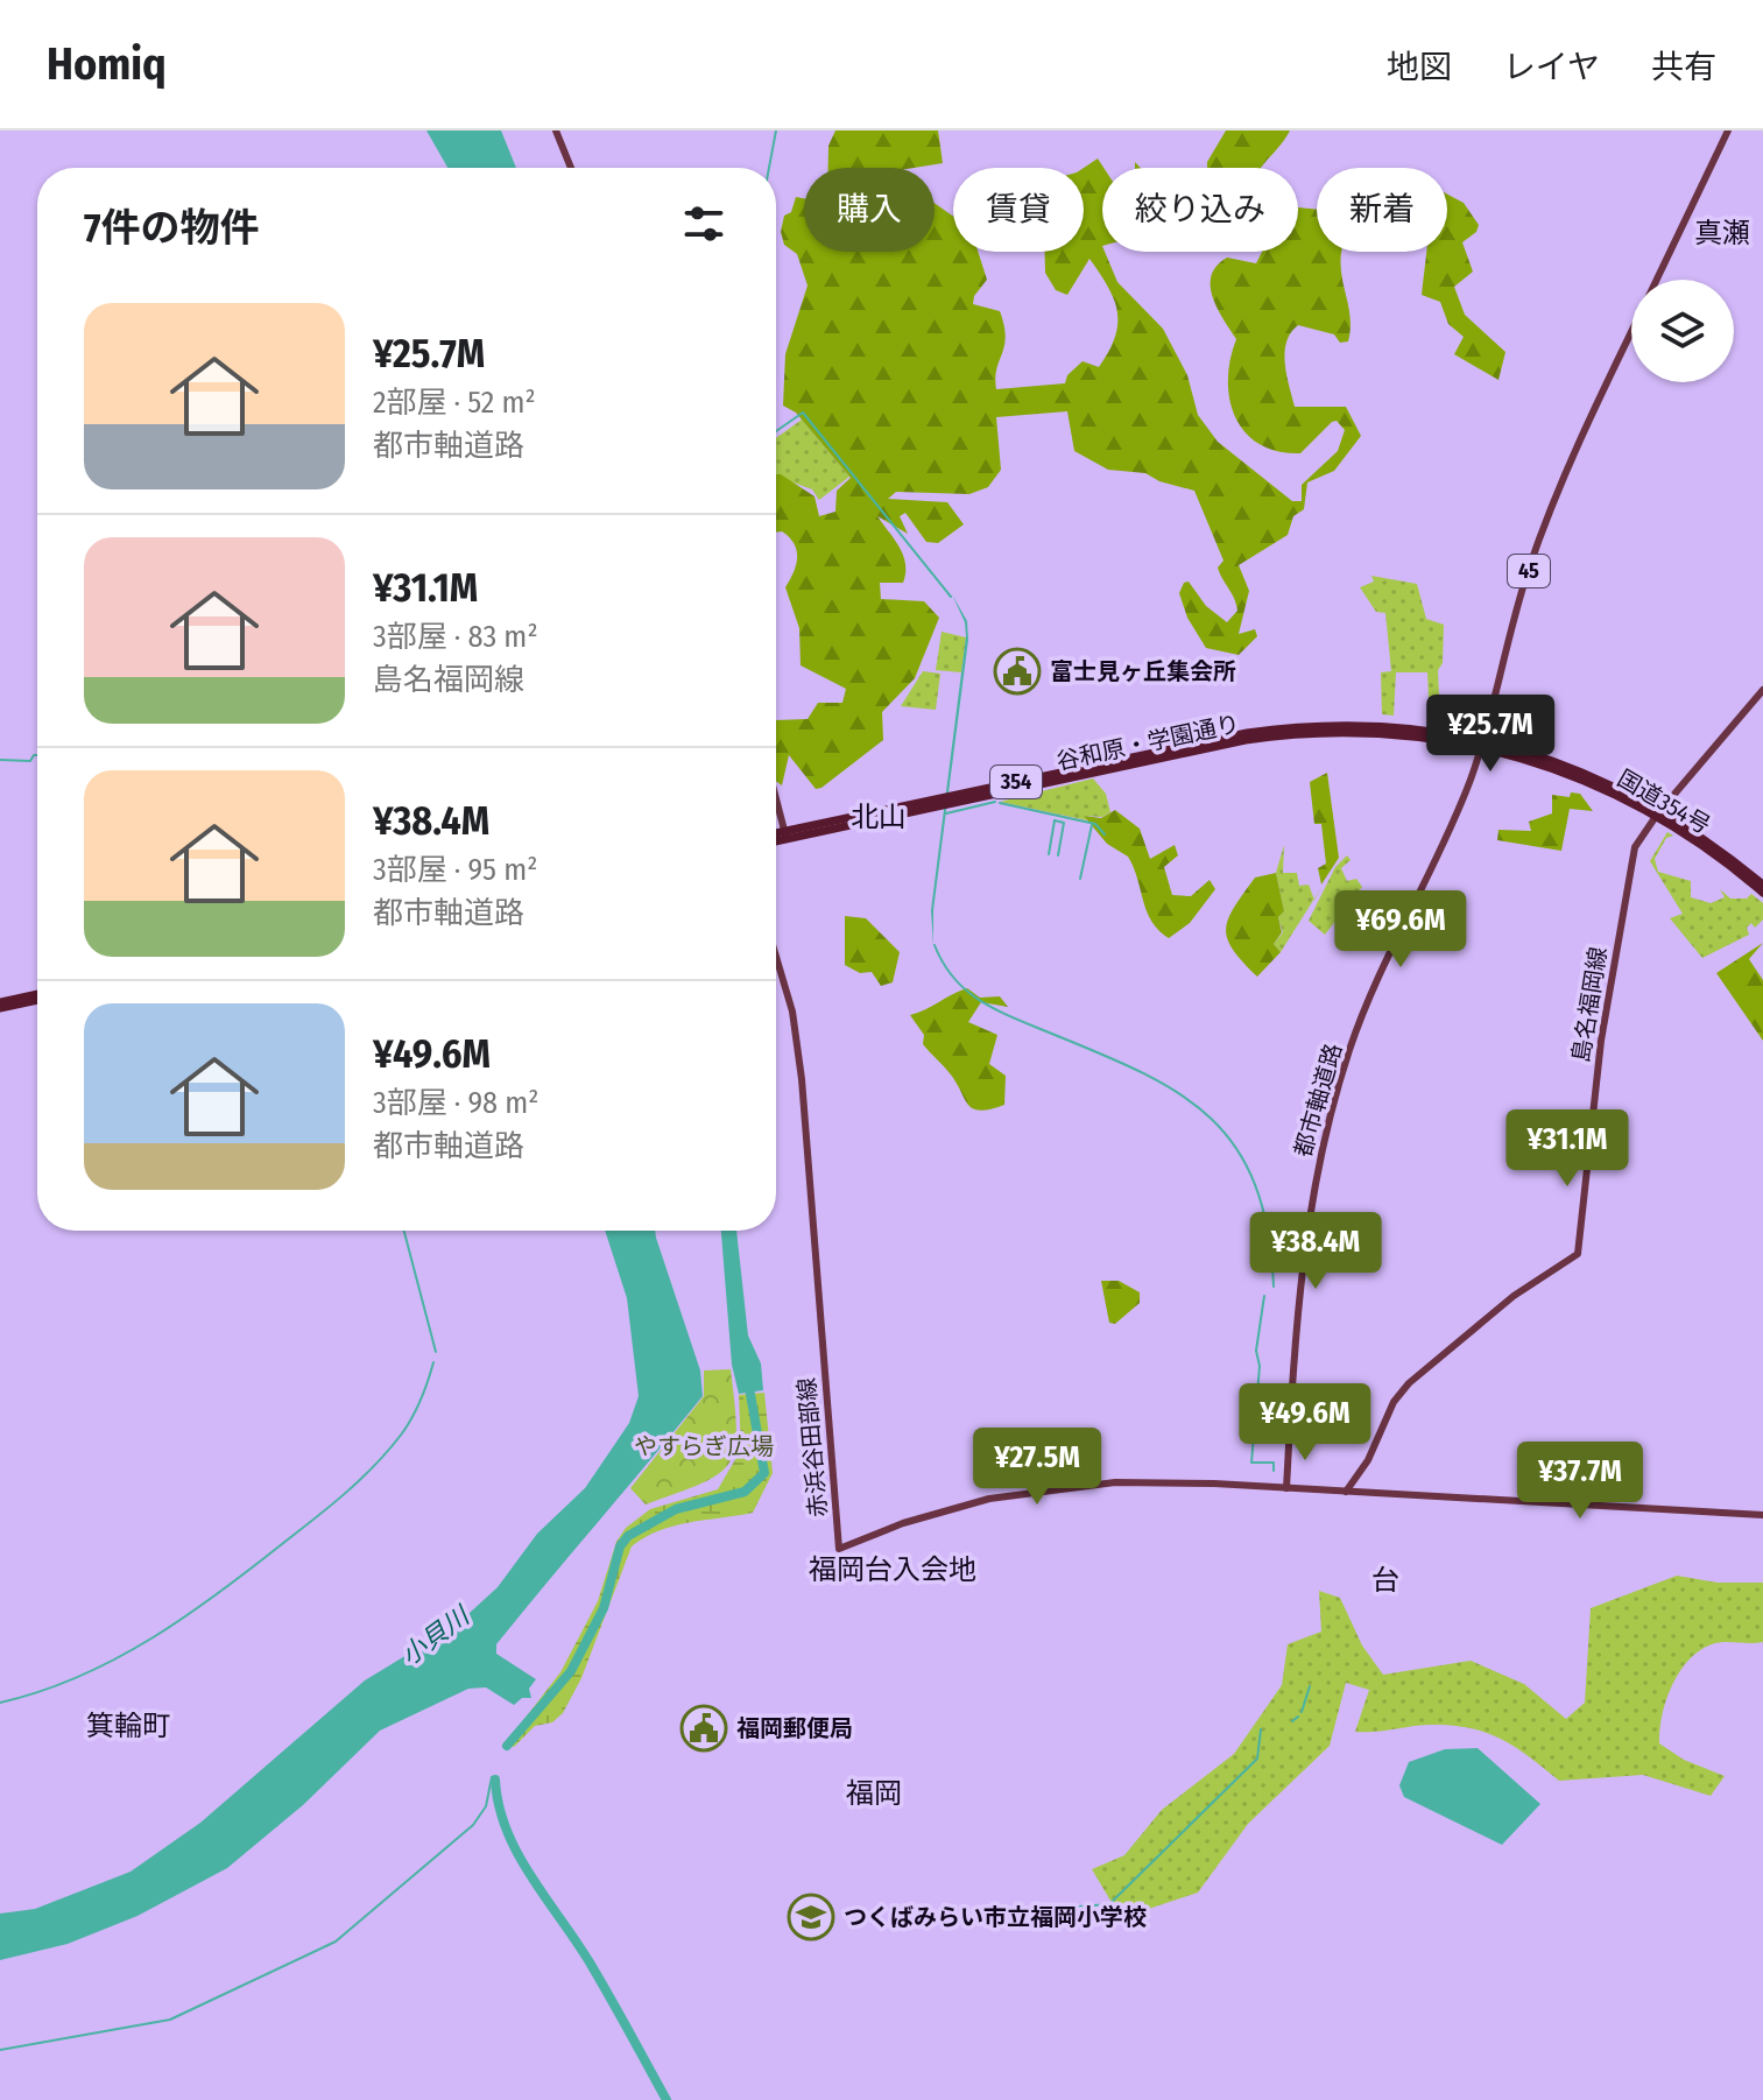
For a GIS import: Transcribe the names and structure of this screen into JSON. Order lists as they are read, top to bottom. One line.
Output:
{"streets":{"highway":["谷和原・学園通り","354","国道354号"],"main road":["45","島名福岡線","都市軸道路","赤浜谷田部線"]},"crossings":[["45","谷和原・学園通り"],["45","国道354号"],["45","都市軸道路"],["谷和原・学園通り","国道354号"],["谷和原・学園通り","都市軸道路"],["国道354号","島名福岡線"],["国道354号","都市軸道路"],["島名福岡線","赤浜谷田部線"],["都市軸道路","赤浜谷田部線"]],"districts":["真瀬","北山","福岡台入会地","台","箕輪町","福岡"],"water":["小貝川"],"parks":["やすらぎ広場"],"places":{"public building":["富士見ヶ丘集会所","福岡郵便局"],"school or university":["つくばみらい市立福岡小学校"]},"page":{"header":"Homiq","nav":["地図","レイヤ","共有"],"chip":["購入","賃貸","絞り込み","新着"],"heading":"7件の物件","list":[{"name":"¥25.7M","note":"2部屋 · 52 m² · 都市軸道路"},{"name":"¥31.1M","note":"3部屋 · 83 m² · 島名福岡線"},{"name":"¥38.4M","note":"3部屋 · 95 m² · 都市軸道路"},{"name":"¥49.6M","note":"3部屋 · 98 m² · 都市軸道路"}],"price":["¥25.7M","¥69.6M","¥31.1M","¥38.4M","¥49.6M","¥27.5M","¥37.7M"]}}
